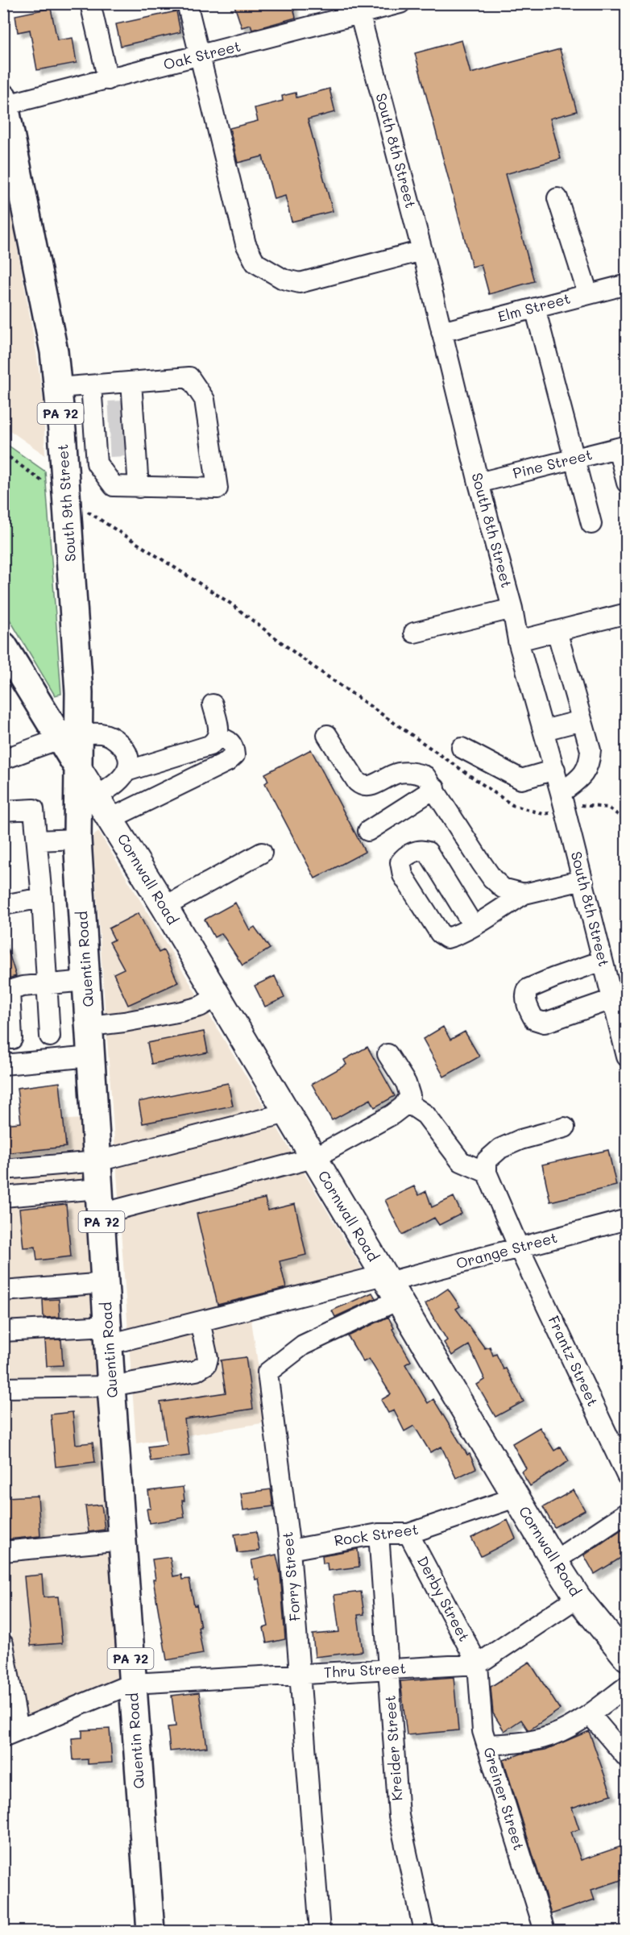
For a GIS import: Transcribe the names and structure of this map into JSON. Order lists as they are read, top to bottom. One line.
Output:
{"streets":{"highway":["PA 72","South 9th Street","Quentin Road"],"main road":["Cornwall Road"],"street":["Oak Street","South 8th Street","Elm Street","Pine Street","Orange Street","Frantz Street","Rock Street","Forry Street","Derby Street","Thru Street","Kreider Street","Greiner Street"]},"crossings":[["Oak Street","South 8th Street"],["Oak Street","South 9th Street"],["South 8th Street","Elm Street"],["South 8th Street","Pine Street"],["PA 72","South 9th Street"],["PA 72","Quentin Road"],["South 9th Street","Quentin Road"],["Cornwall Road","Quentin Road"],["Cornwall Road","Orange Street"],["Cornwall Road","Rock Street"],["Cornwall Road","Forry Street"],["Quentin Road","Thru Street"],["Orange Street","Frantz Street"],["Orange Street","Forry Street"],["Rock Street","Forry Street"],["Rock Street","Derby Street"],["Rock Street","Kreider Street"],["Forry Street","Thru Street"],["Derby Street","Thru Street"],["Derby Street","Greiner Street"],["Thru Street","Kreider Street"],["Thru Street","Greiner Street"]]}
